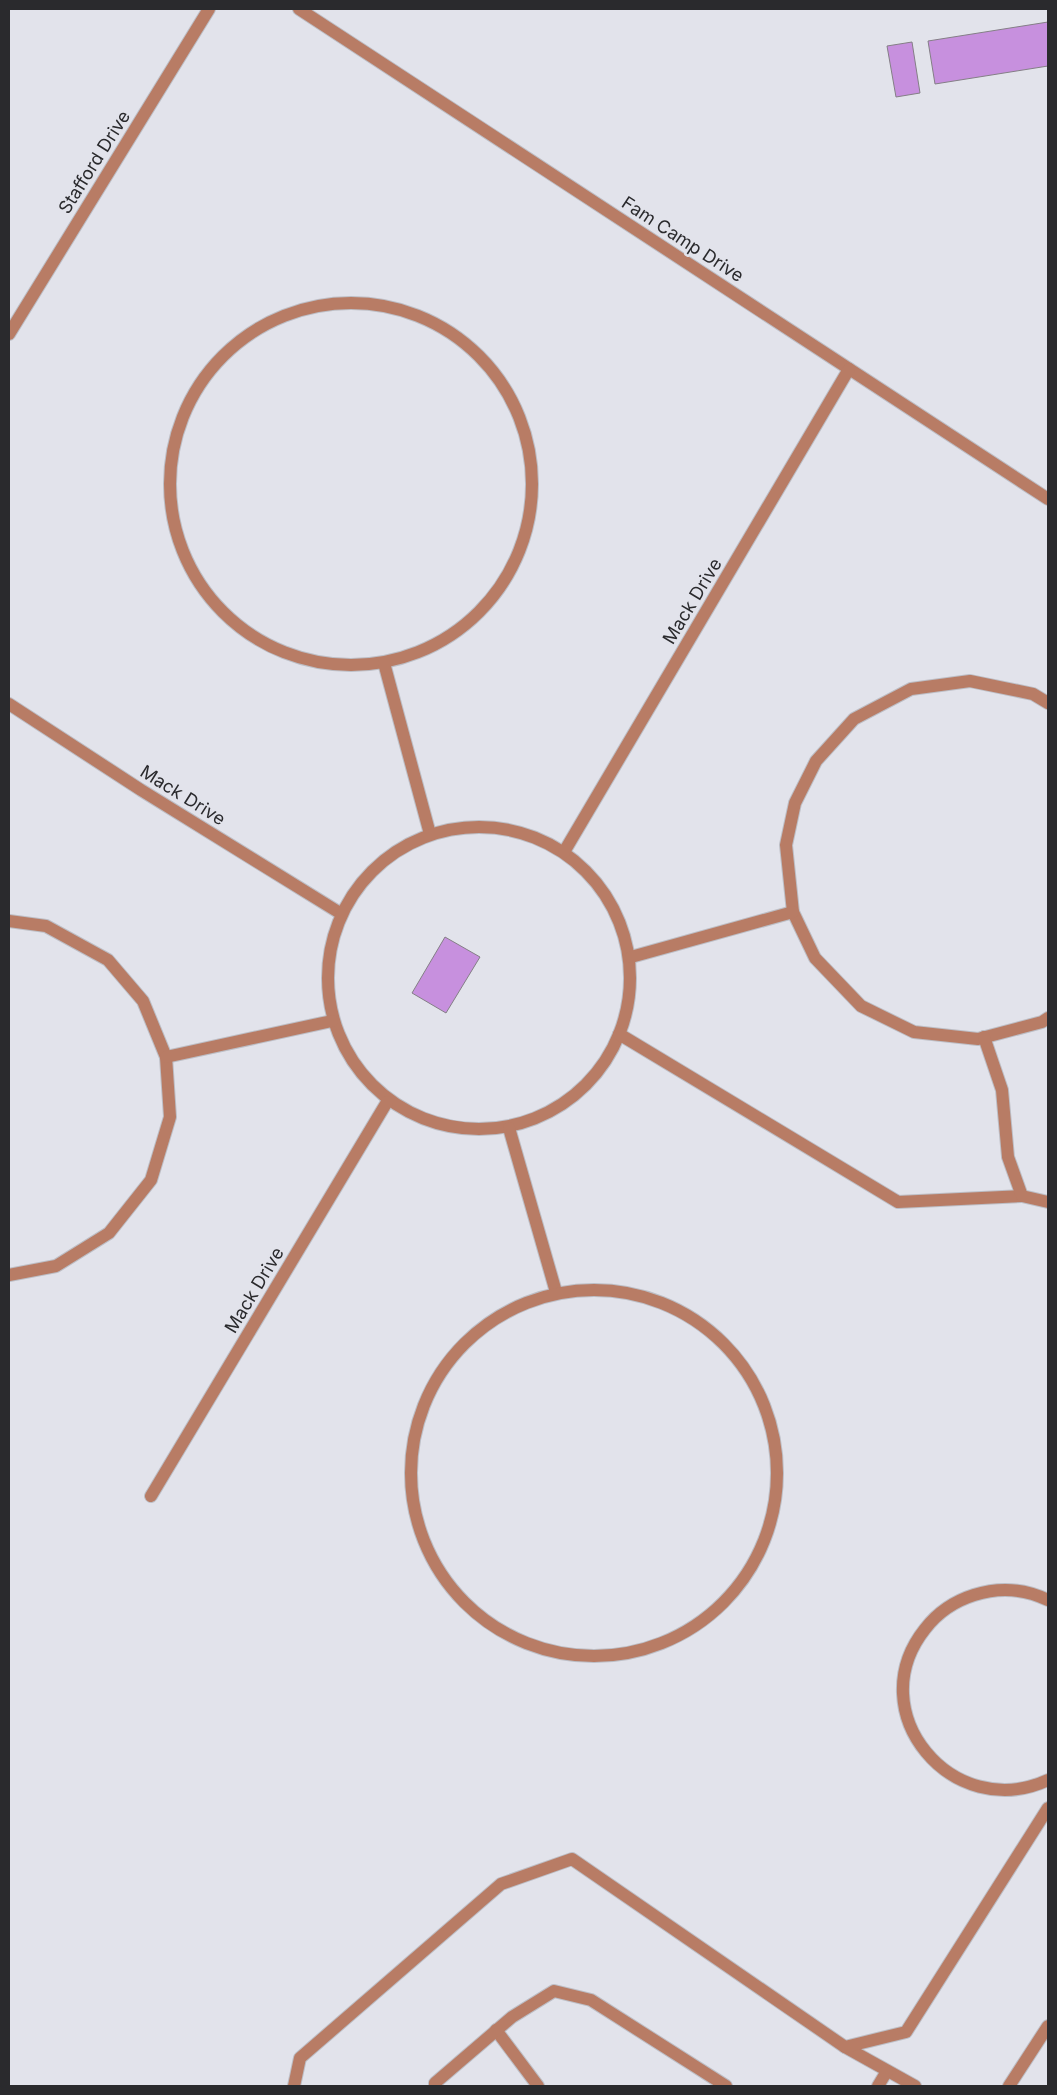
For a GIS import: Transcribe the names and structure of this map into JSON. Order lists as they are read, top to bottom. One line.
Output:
{"streets":{"street":["Stafford Drive","Fam Camp Drive","Mack Drive"]},"crossings":[["Fam Camp Drive","Mack Drive"]]}
